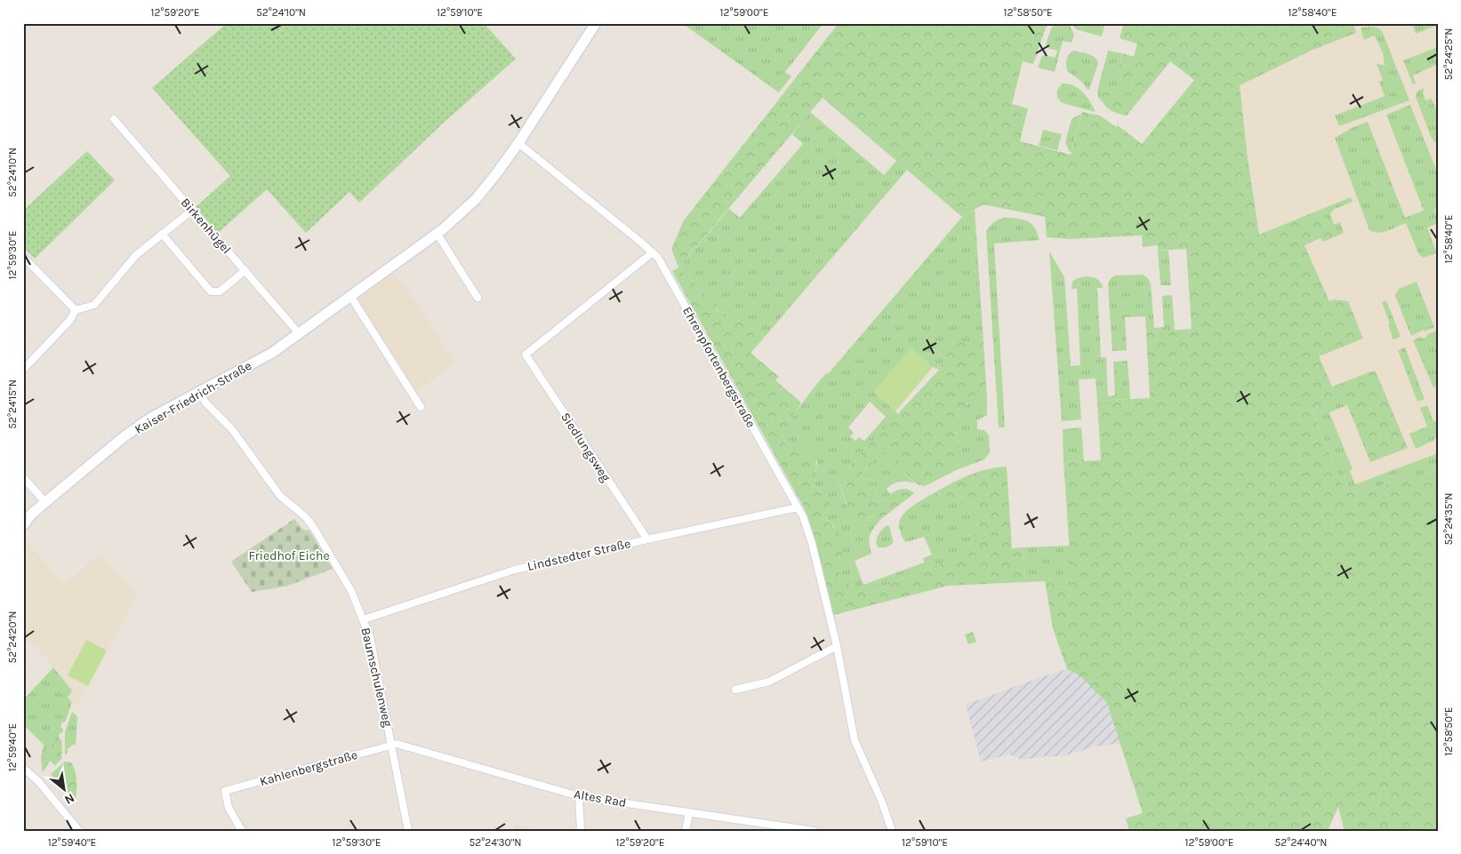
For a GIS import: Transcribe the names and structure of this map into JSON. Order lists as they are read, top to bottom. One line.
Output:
{"streets":{"street":["Birkenhügel","Ehrenpfortenbergstraße","Kaiser-Friedrich-Straße","Siedlungsweg","Lindstedter Straße","Baumschulenweg","Kahlenbergstraße","Altes Rad"]},"crossings":[["Birkenhügel","Kaiser-Friedrich-Straße"],["Ehrenpfortenbergstraße","Kaiser-Friedrich-Straße"],["Ehrenpfortenbergstraße","Siedlungsweg"],["Ehrenpfortenbergstraße","Lindstedter Straße"],["Kaiser-Friedrich-Straße","Baumschulenweg"],["Siedlungsweg","Lindstedter Straße"],["Lindstedter Straße","Baumschulenweg"],["Baumschulenweg","Kahlenbergstraße"],["Baumschulenweg","Altes Rad"],["Kahlenbergstraße","Altes Rad"]],"parks":["Friedhof Eiche"],"north":"bottom right","coordinates":["12°59'20\"E","52°24'10\"N","12°59'10\"E","12°59'00\"E","12°58'50\"E","12°58'40\"E","52°24'25\"N","12°59'30\"E","52°24'15\"N","52°24'35\"N","52°24'20\"N","12°59'40\"E","52°24'30\"N","52°24'40\"N"]}
